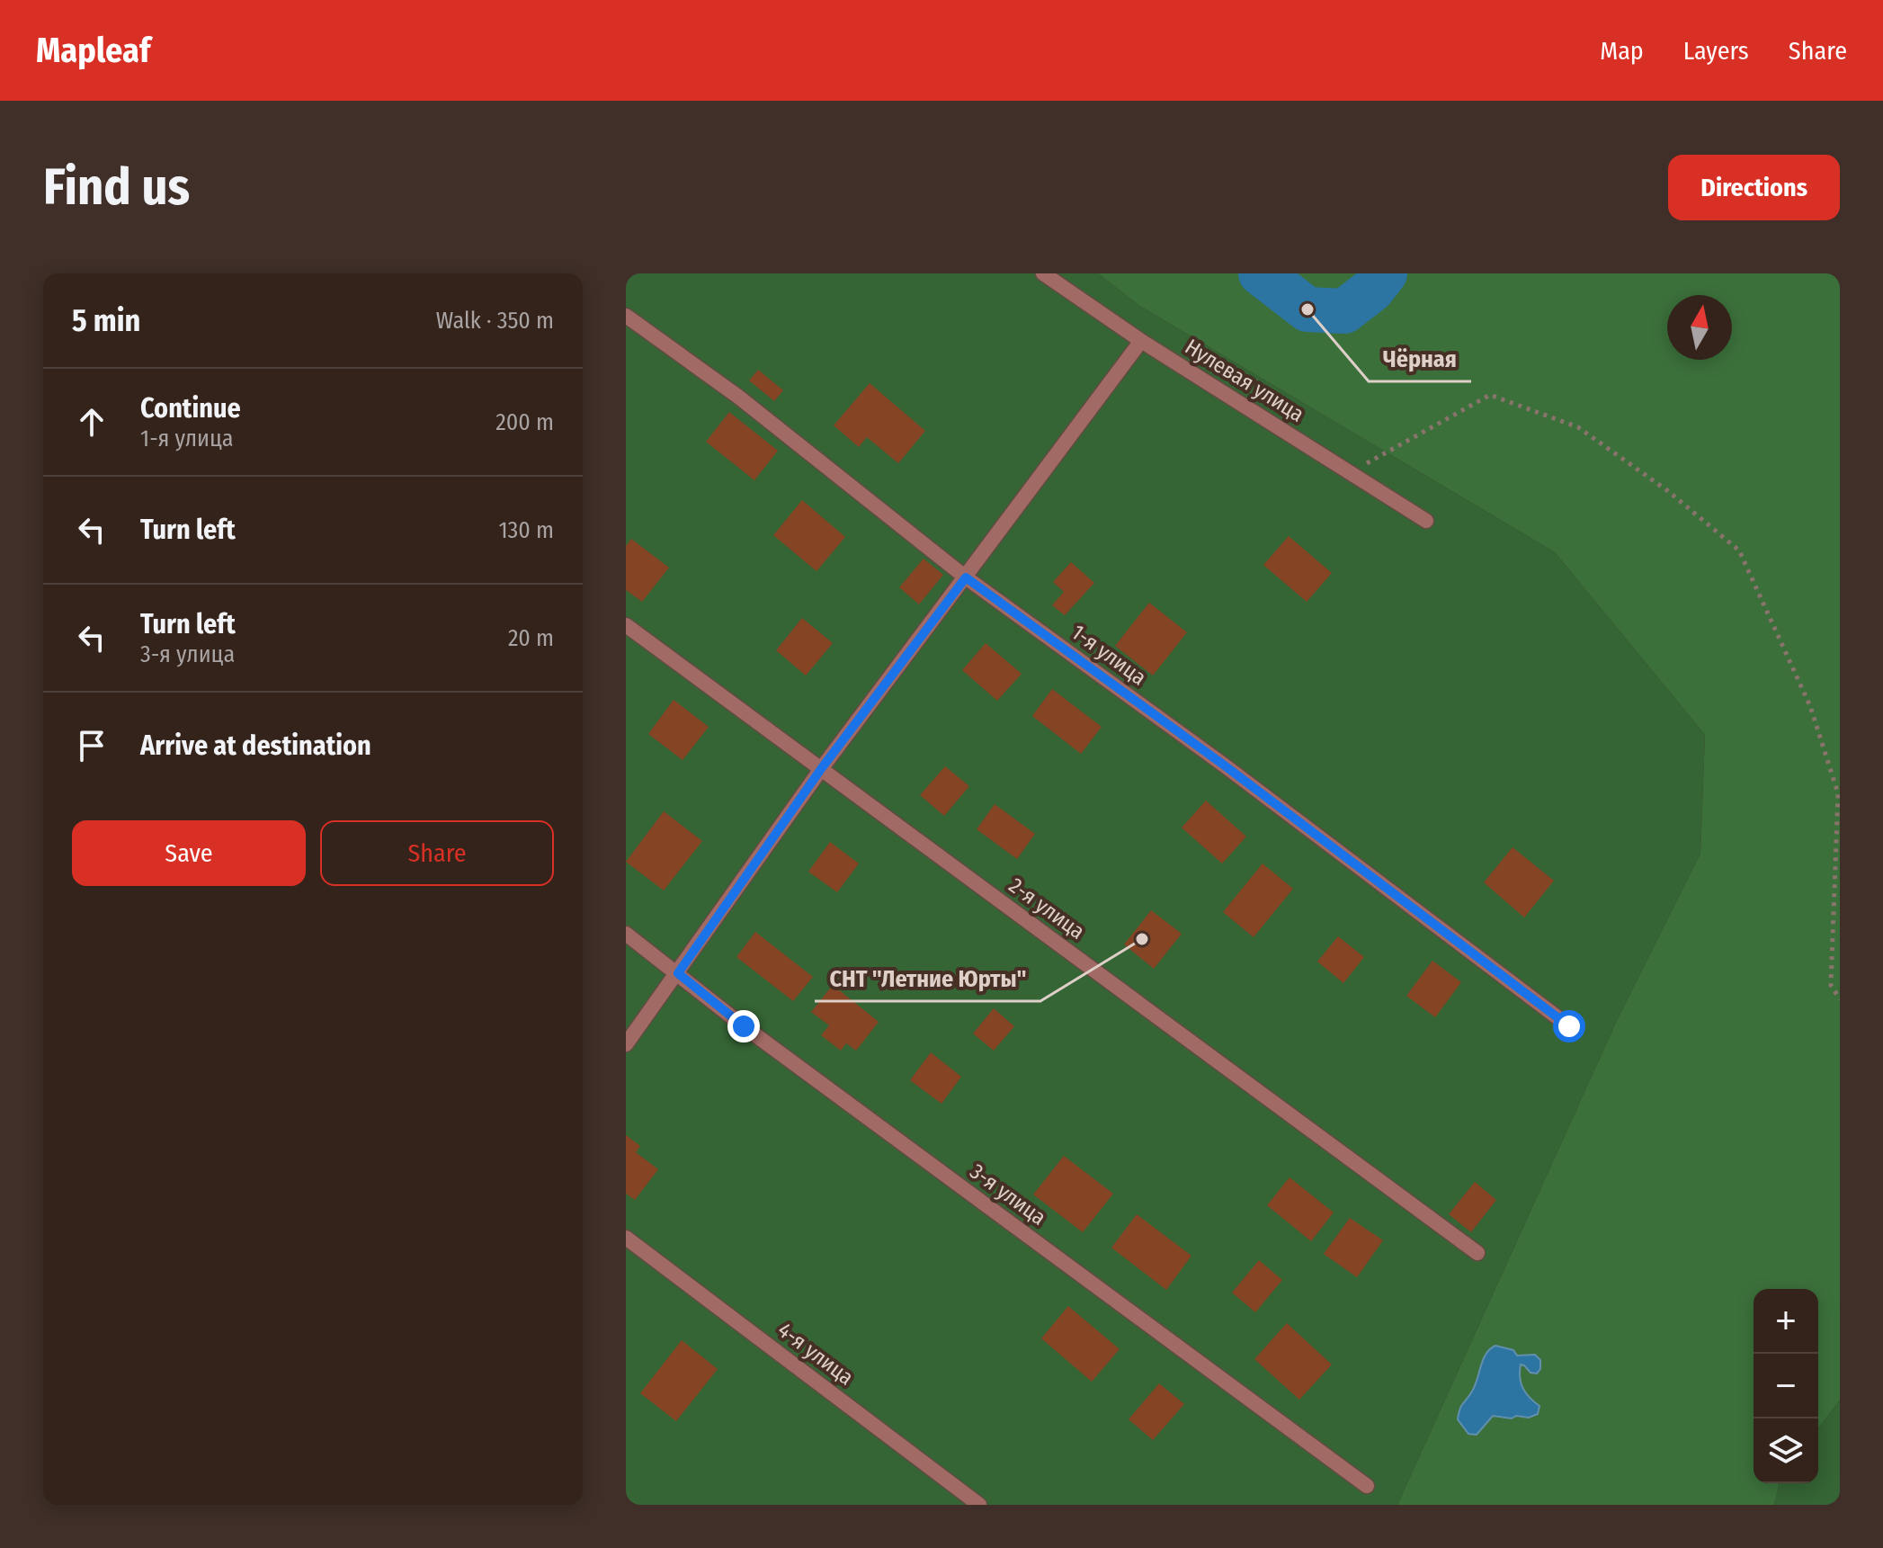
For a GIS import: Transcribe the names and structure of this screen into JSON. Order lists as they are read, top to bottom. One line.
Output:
{"streets":{"street":["Нулевая улица","1-я улица","2-я улица","3-я улица","4-я улица"]},"places":["Чёрная","СНТ \"Летние Юрты\""],"north":"top","page":{"header":"Mapleaf","nav":["Map","Layers","Share"],"buttons":["Directions",["Save","Share"]],"title":"Find us","heading":["5 min","Walk · 350 m"],"list":[["Continue","1-я улица","200 m"],["Turn left","130 m"],["Turn left","3-я улица","20 m"],"Arrive at destination"],"map_buttons":["+","−"]}}
